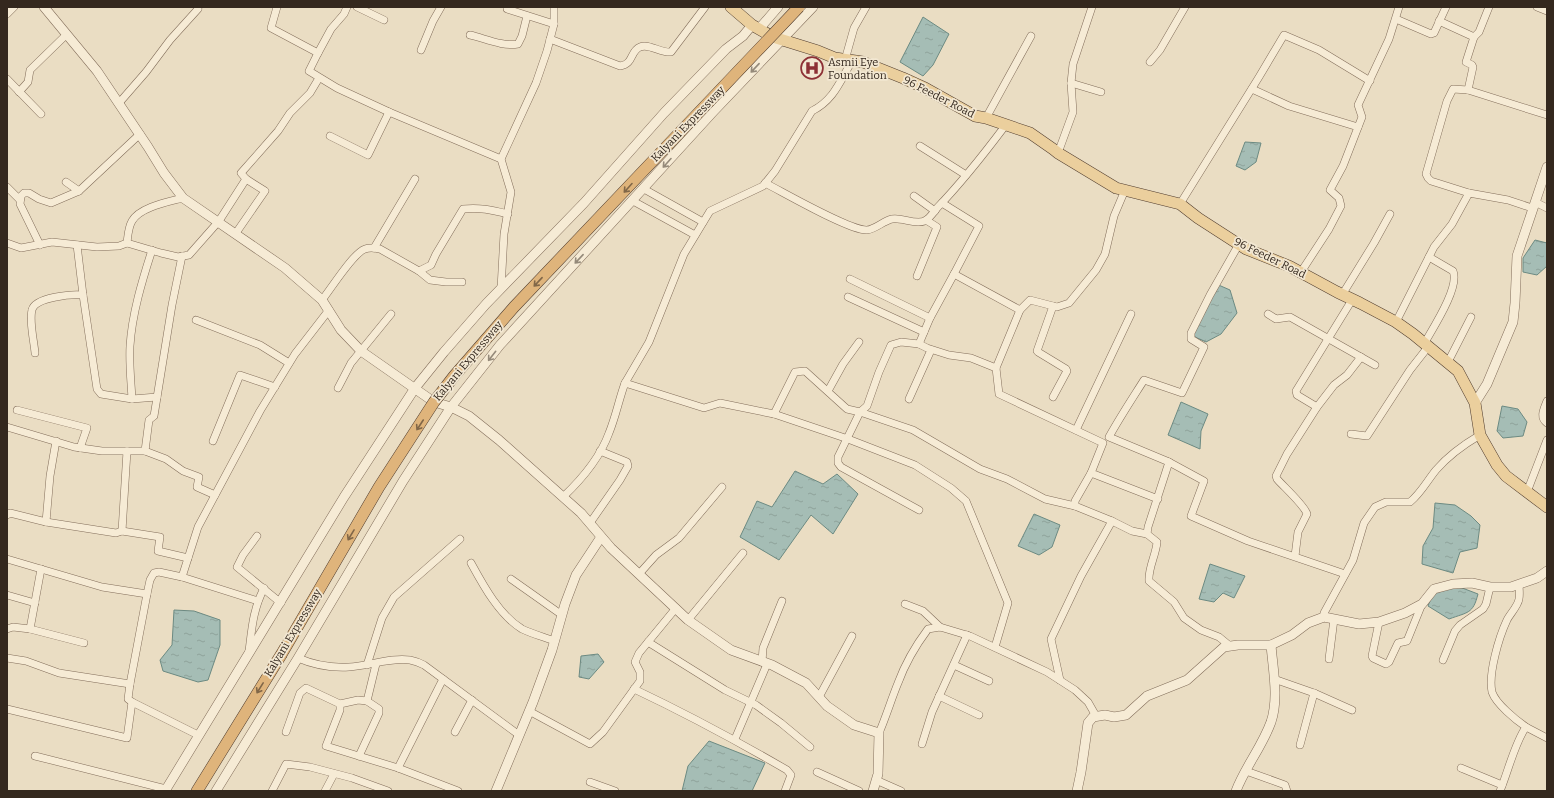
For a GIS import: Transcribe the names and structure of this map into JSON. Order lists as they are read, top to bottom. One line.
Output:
{"streets":{"highway":["Kalyani Expressway"],"main road":["96 Feeder Road"]},"one_way":["Kalyani Expressway"],"places":{"hospital":["Asmii Eye Foundation"]}}
